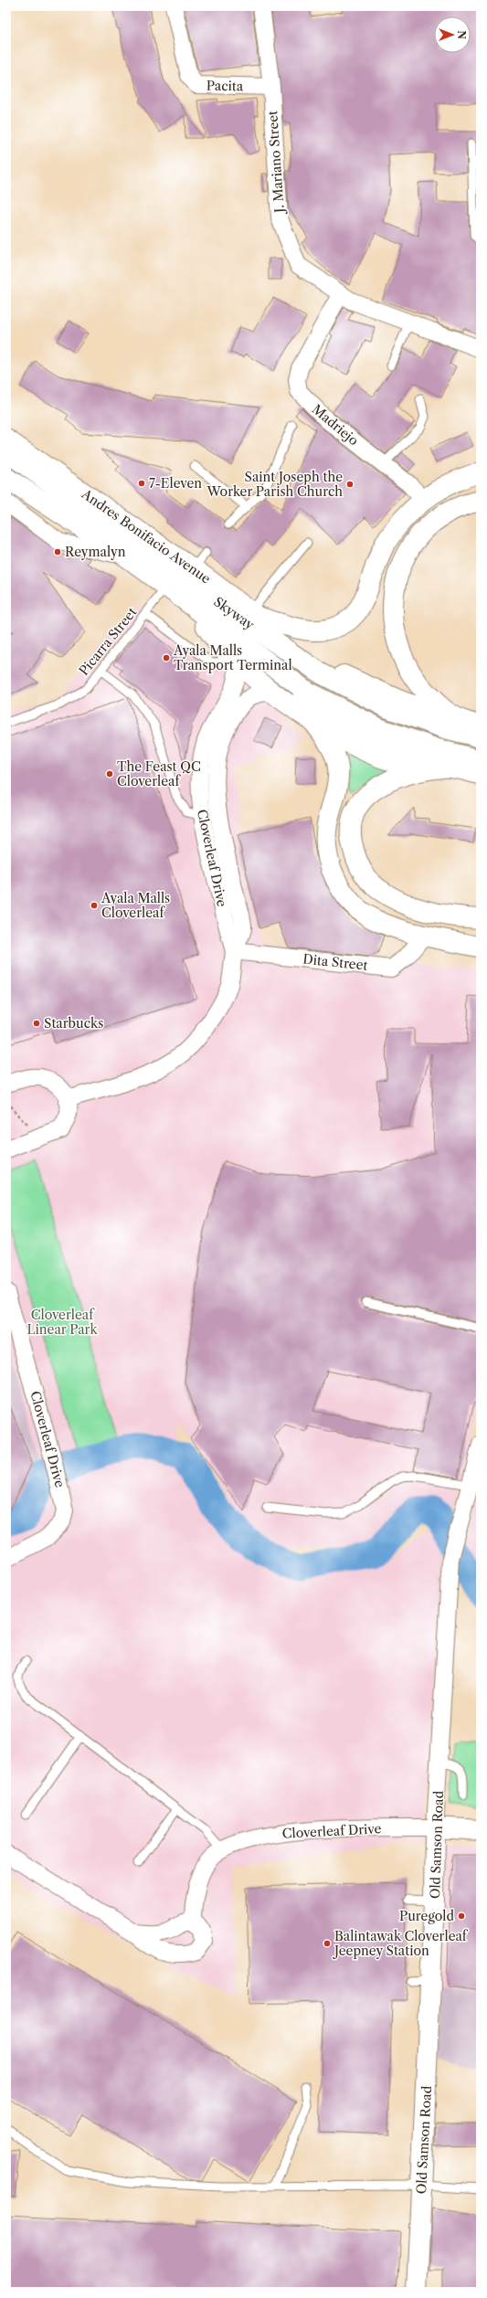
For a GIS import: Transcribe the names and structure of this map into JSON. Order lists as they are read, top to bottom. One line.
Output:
{"streets":{"main road":["Andres Bonifacio Avenue","Skyway","Cloverleaf Drive","Old Samson Road"],"street":["Pacita","J. Mariano Street","Madriejo","Dita Street"],"lane":["Picarra Street"]},"crossings":[["Pacita","J. Mariano Street"],["J. Mariano Street","Madriejo"],["Cloverleaf Drive","Dita Street"],["Cloverleaf Drive","Old Samson Road"]],"parks":["Cloverleaf Linear Park"],"places":["7-Eleven","Saint Joseph the Worker Parish Church","Reymalyn","Ayala Malls Transport Terminal","The Feast QC Cloverleaf","Ayala Malls Cloverleaf","Starbucks","Puregold","Balintawak Cloverleaf Jeepney Station"],"north":"right"}
